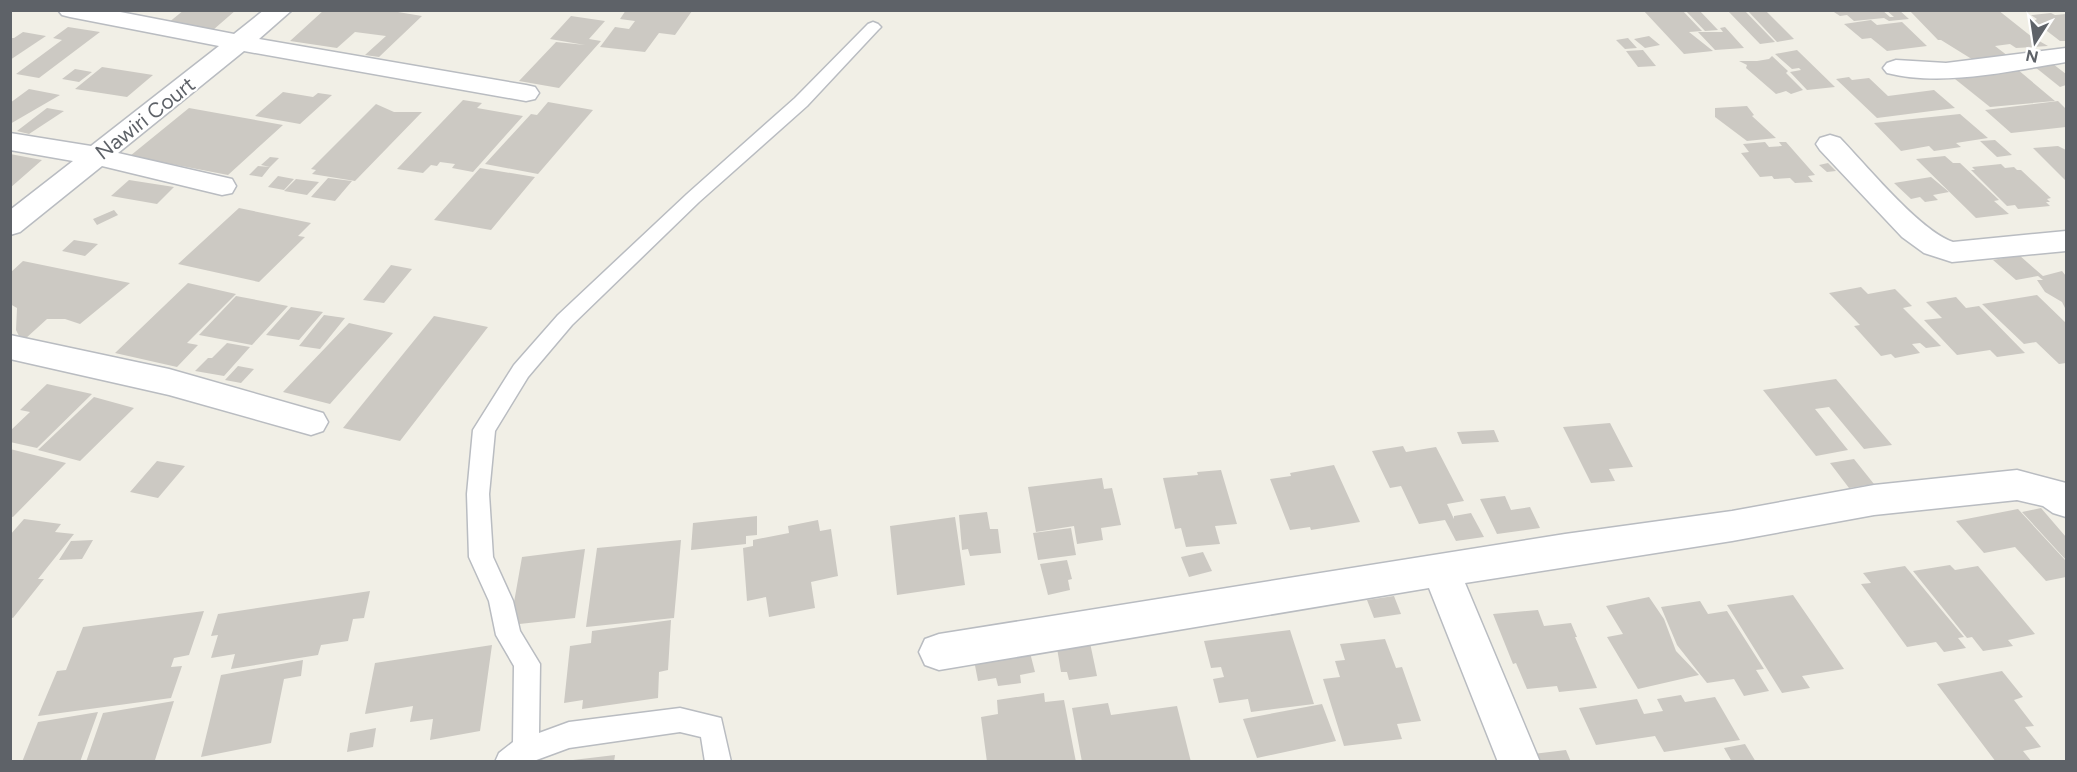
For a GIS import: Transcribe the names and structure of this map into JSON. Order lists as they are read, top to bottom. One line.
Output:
{"streets":{"street":["Nawiri Court"]},"north":"bottom"}
